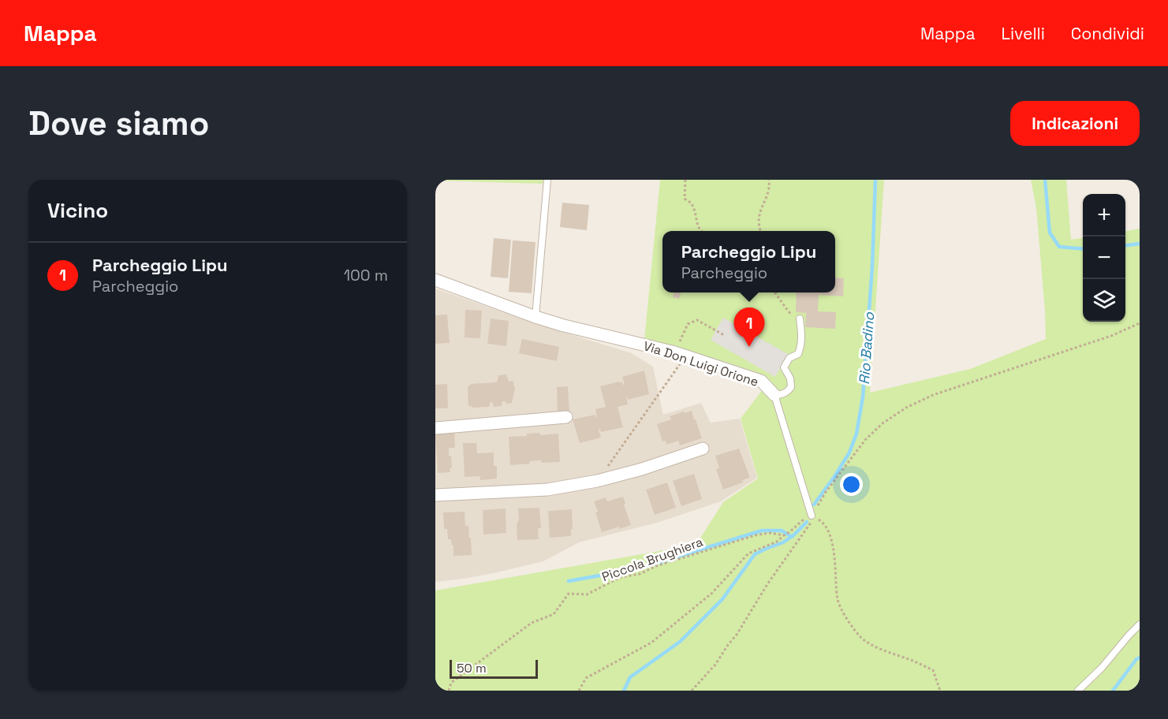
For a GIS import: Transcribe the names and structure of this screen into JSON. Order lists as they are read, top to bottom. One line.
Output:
{"streets":{"street":["Via Don Luigi Orione"],"path":["Piccola Brughiera"]},"water":["Rio Badino"],"scale_bar":"50 m","page":{"header":"Mappa","nav":["Mappa","Livelli","Condividi"],"buttons":"Indicazioni","title":"Dove siamo","heading":"Vicino","map_buttons":["+","−"],"popup":["Parcheggio Lipu","Parcheggio"],"list":[{"mark":"1","name":"Parcheggio Lipu","note":"Parcheggio","value":"100 m"}],"pins":"1","scale":"50 m"}}
